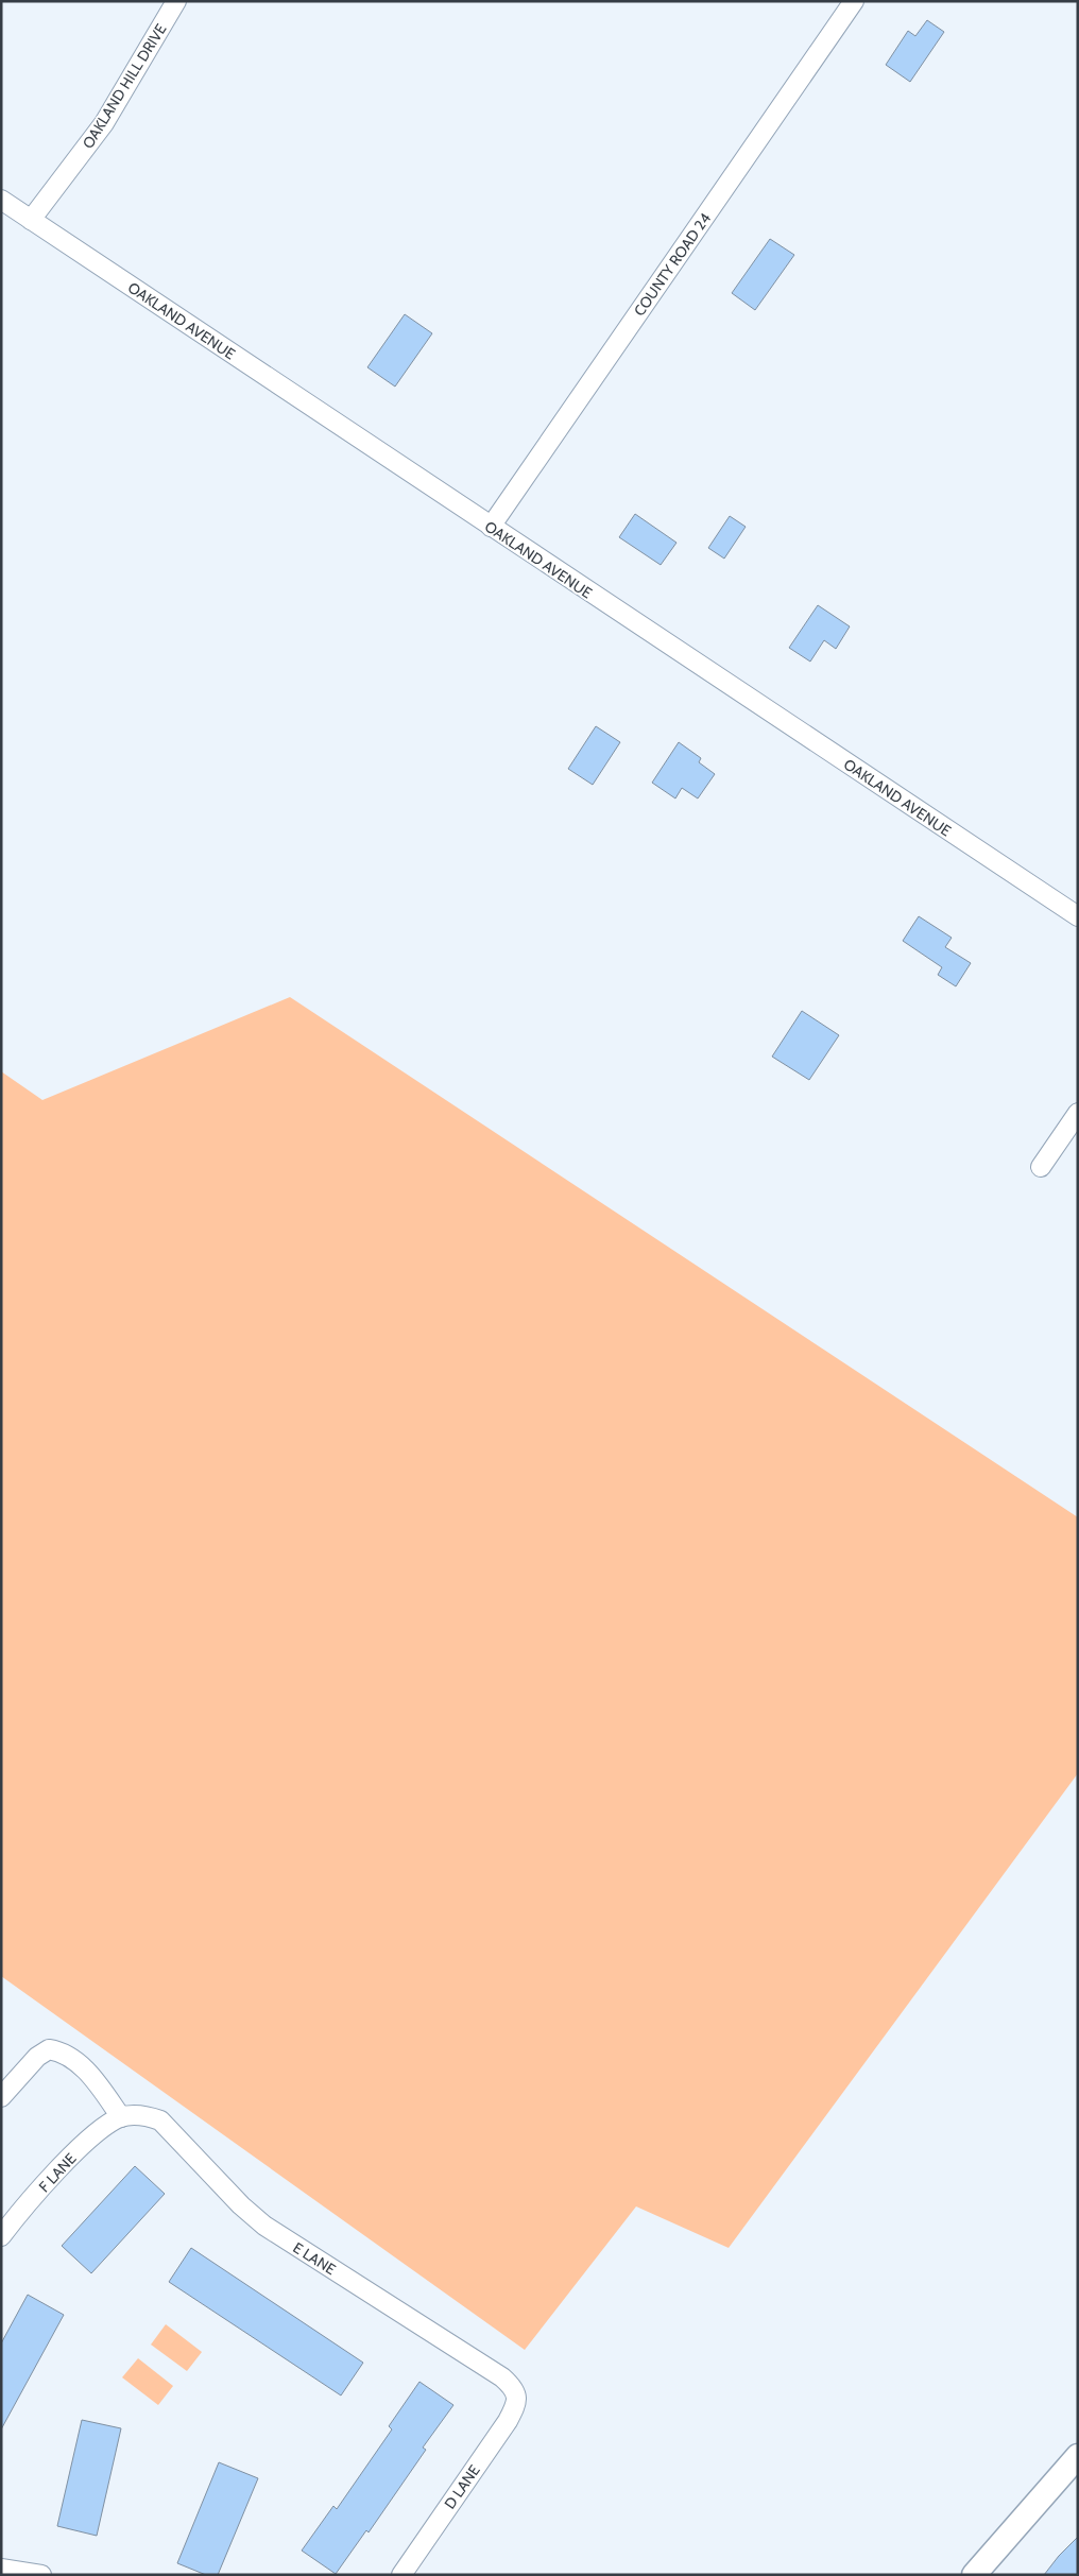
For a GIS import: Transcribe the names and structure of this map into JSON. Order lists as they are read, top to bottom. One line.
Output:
{"streets":{"street":["OAKLAND HILL DRIVE","COUNTY ROAD 24","OAKLAND AVENUE","F LANE","E LANE","D LANE"]},"crossings":[["OAKLAND HILL DRIVE","OAKLAND AVENUE"],["COUNTY ROAD 24","OAKLAND AVENUE"],["F LANE","E LANE"],["E LANE","D LANE"]]}
